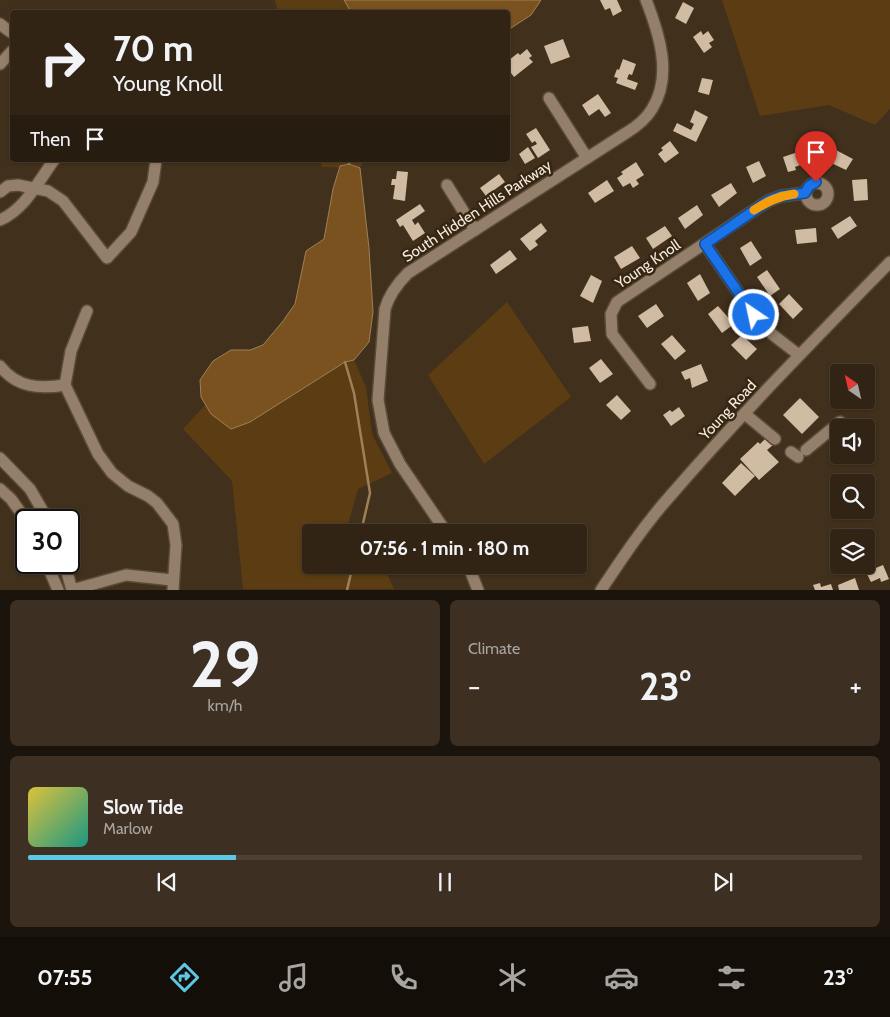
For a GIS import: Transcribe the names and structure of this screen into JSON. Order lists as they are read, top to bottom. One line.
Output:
{"streets":{"street":["South Hidden Hills Parkway","Young Knoll","Young Road"]},"north":"top left","page":{"turn":["70 m","Young Knoll"],"then":"Then","limit":"30","trip":"07:56 · 1 min · 180 m","tile":[["29","km/h"],"Climate"],"heat":["−","23°","+"],"song":["Slow Tide","Marlow"],"tabs":["07:55","23°"]}}
